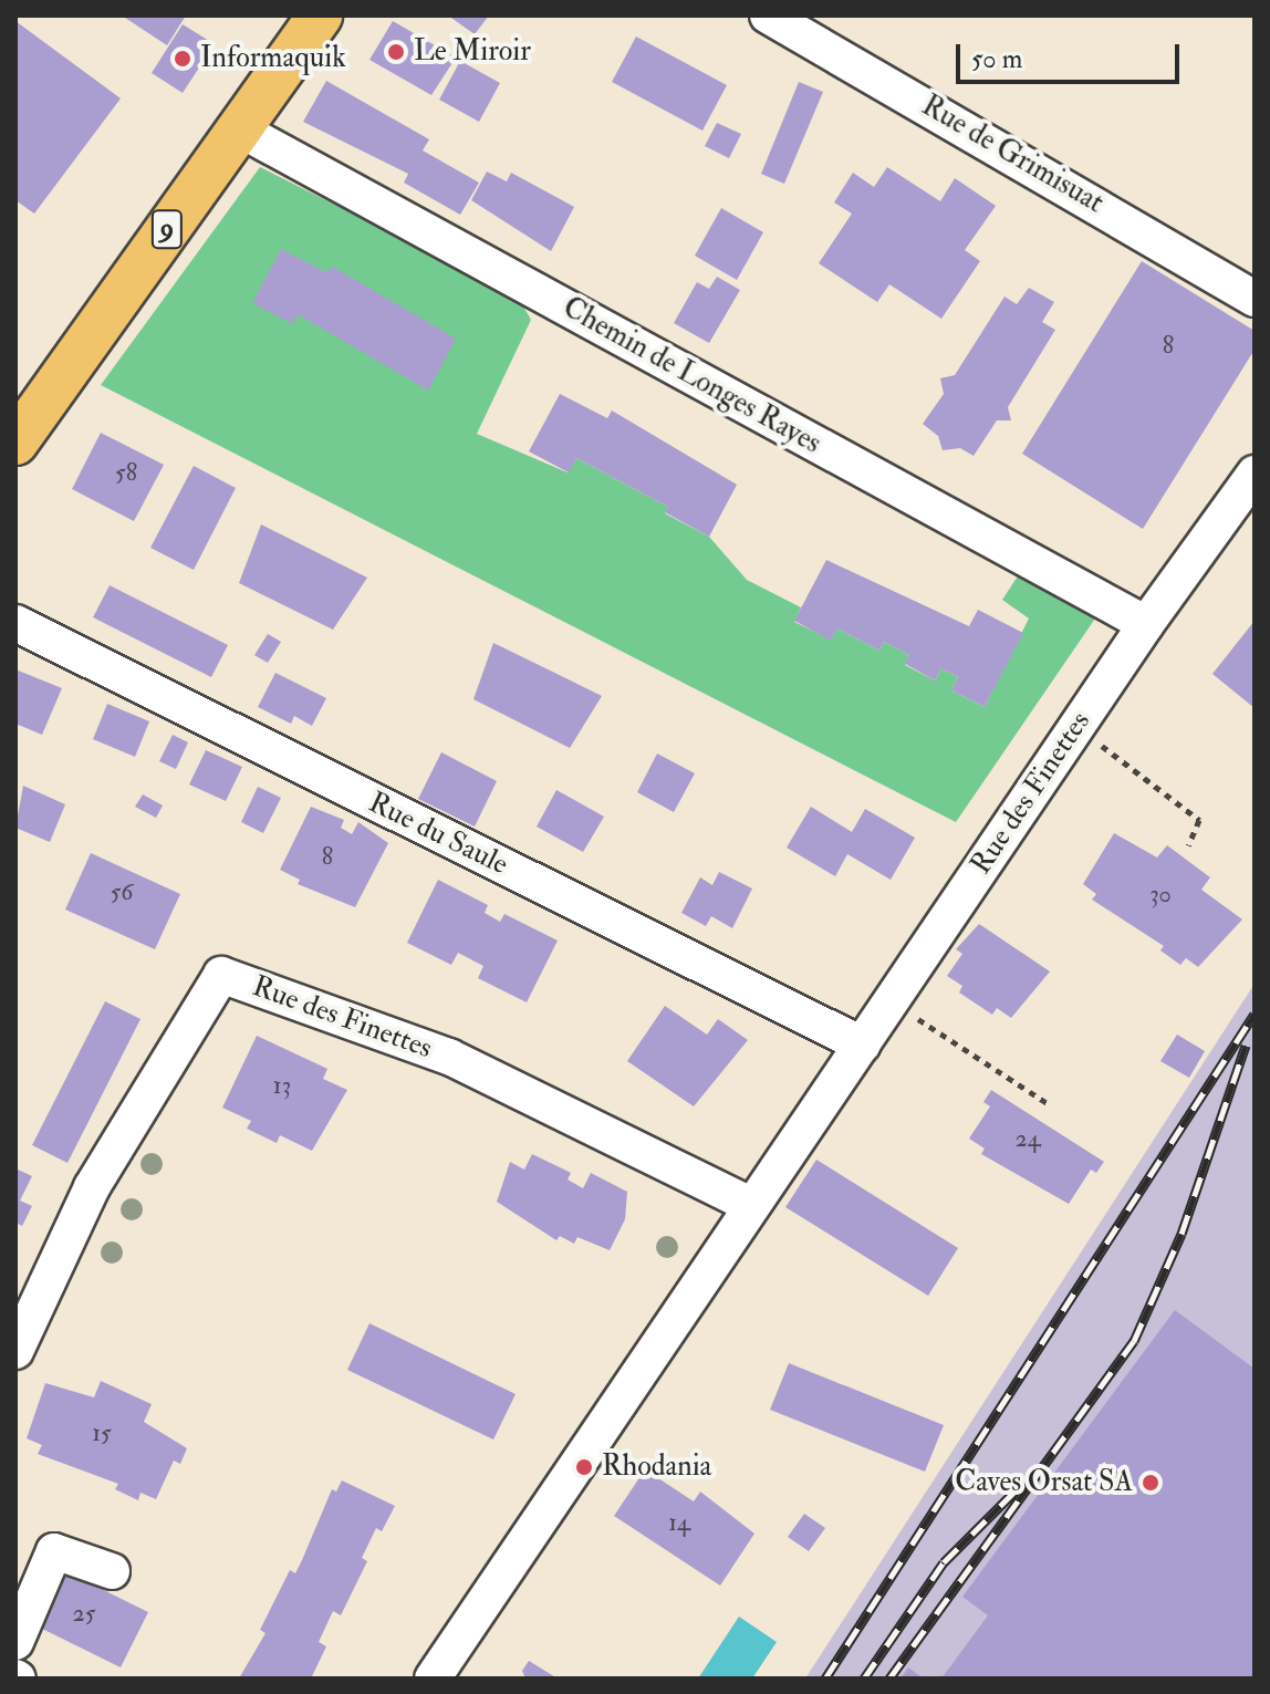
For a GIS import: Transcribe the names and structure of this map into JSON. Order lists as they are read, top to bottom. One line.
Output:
{"streets":{"main road":["9"],"street":["Rue de Grimisuat","Chemin de Longes Rayes","Rue des Finettes","Rue du Saule"]},"crossings":[["9","Chemin de Longes Rayes"],["Chemin de Longes Rayes","Rue des Finettes"],["Rue des Finettes","Rue du Saule"]],"places":["Le Miroir","Informaquik","Rhodania","Caves Orsat SA"],"house_numbers":["8","58","8","56","30","13","24","15","14","25"],"scale_bar":"50 m"}
